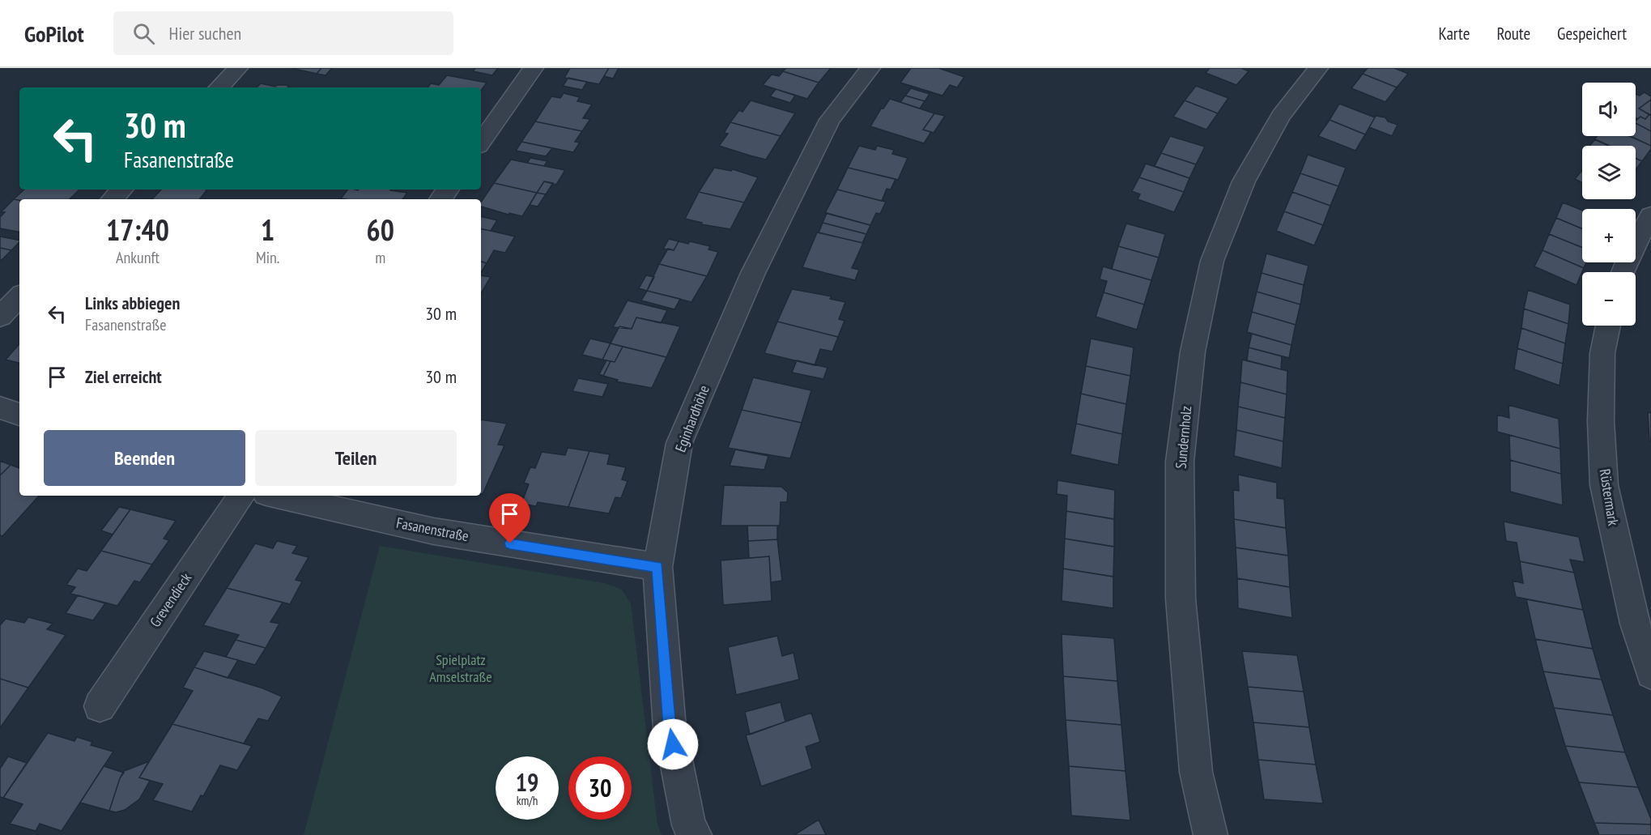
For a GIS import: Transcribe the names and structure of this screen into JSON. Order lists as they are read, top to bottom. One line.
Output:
{"streets":{"street":["Eginhardhöhe","Sundernholz","Rüstermark","Fasanenstraße","Grevendieck"]},"crossings":[["Eginhardhöhe","Fasanenstraße"]],"parks":["Spielplatz Amselstraße"],"page":{"header":"GoPilot","search":"Hier suchen","nav":["Karte","Route","Gespeichert"],"map_buttons":["+","−"],"turn":["30 m","Fasanenstraße"],"eta":["17:40","Ankunft","1","Min.","60","m"],"list":[{"name":"Links abbiegen","note":"Fasanenstraße","value":"30 m"},{"name":"Ziel erreicht","value":"30 m"}],"buttons":["Beenden","Teilen"],"speed":"19 km/h","limit":"30"}}
